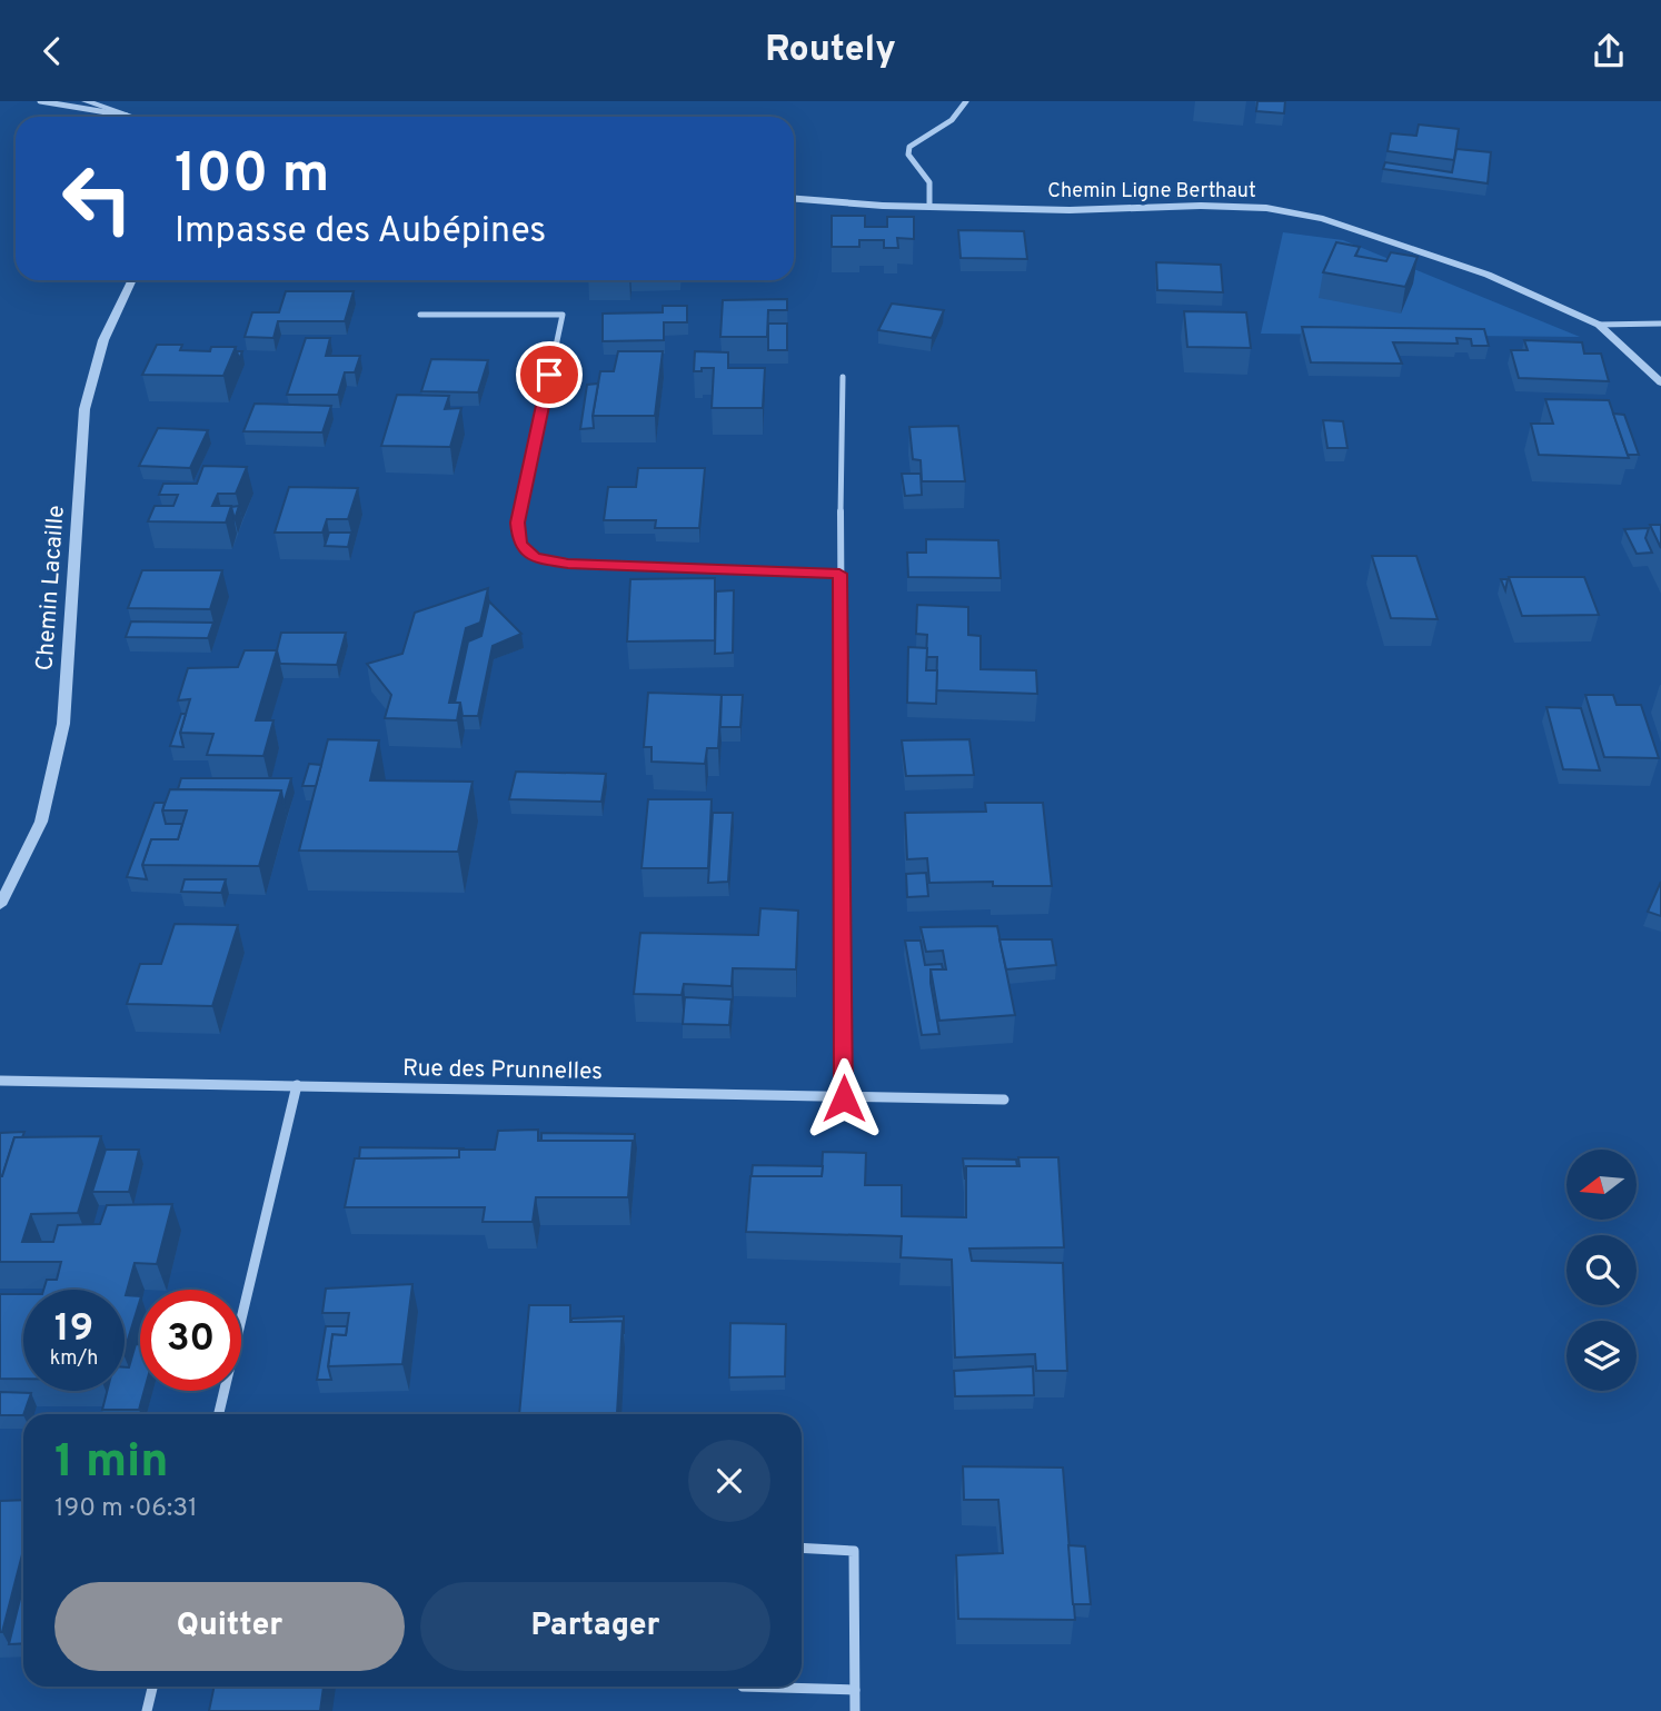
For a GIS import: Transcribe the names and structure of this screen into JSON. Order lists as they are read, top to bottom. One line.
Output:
{"streets":{"street":["Chemin Ligne Berthaut","Chemin Lacaille","Rue des Prunnelles"]},"north":"left","page":{"header":"Routely","turn":["100 m","Impasse des Aubépines"],"speed":"19 km/h","limit":"30","heading":["1 min","190 m · 06:31"],"buttons":["Quitter","Partager"]}}
